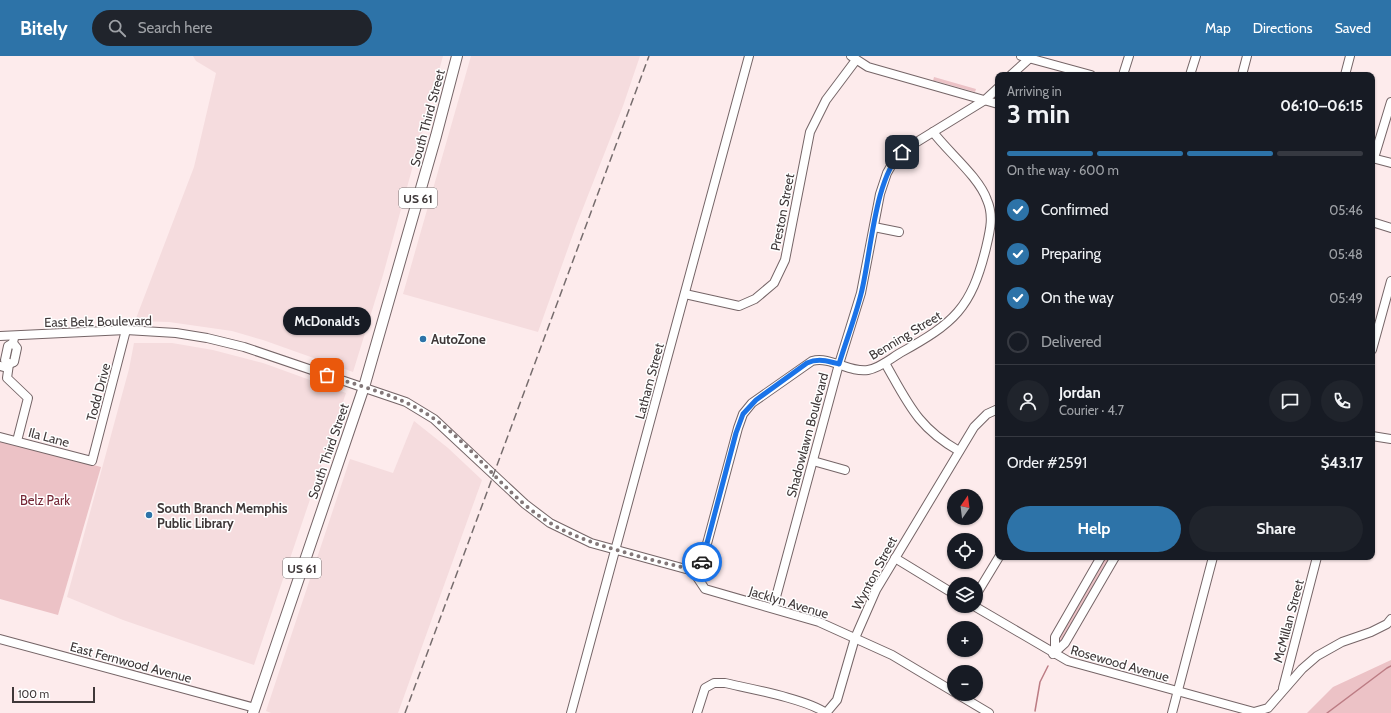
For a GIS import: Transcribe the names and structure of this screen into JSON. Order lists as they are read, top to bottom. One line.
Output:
{"streets":{"main road":["South Third Street","US 61"],"street":["Preston Street","East Belz Boulevard","Benning Street","Latham Street","Todd Drive","Shadowlawn Boulevard","Ila Lane","Wynton Street","Jacklyn Avenue","McMillan Street","East Fernwood Avenue","Rosewood Avenue"]},"crossings":[["South Third Street","East Belz Boulevard"],["South Third Street","East Fernwood Avenue"],["Preston Street","Latham Street"],["East Belz Boulevard","Latham Street"],["East Belz Boulevard","Todd Drive"],["Benning Street","Shadowlawn Boulevard"],["Benning Street","Jacklyn Avenue"],["Todd Drive","Ila Lane"],["Shadowlawn Boulevard","Jacklyn Avenue"],["Wynton Street","Jacklyn Avenue"],["McMillan Street","Rosewood Avenue"]],"parks":["Belz Park"],"places":["AutoZone","McDonald's","South Branch Memphis Public Library"],"scale_bar":"100 m","north":"top","page":{"header":"Bitely","search":"Search here","nav":["Map","Directions","Saved"],"heading":["3 min","Arriving in","06:10–06:15"],"panel":["Jordan","Courier · 4.7","Order #2591","$43.17"],"bar":"On the way · 600 m","list":[["Confirmed","05:46"],["Preparing","05:48"],["On the way","05:49"],"Delivered"],"bubble":"McDonald's","map_buttons":["+","−"],"buttons":["Help","Share"],"scale":"100 m"}}
